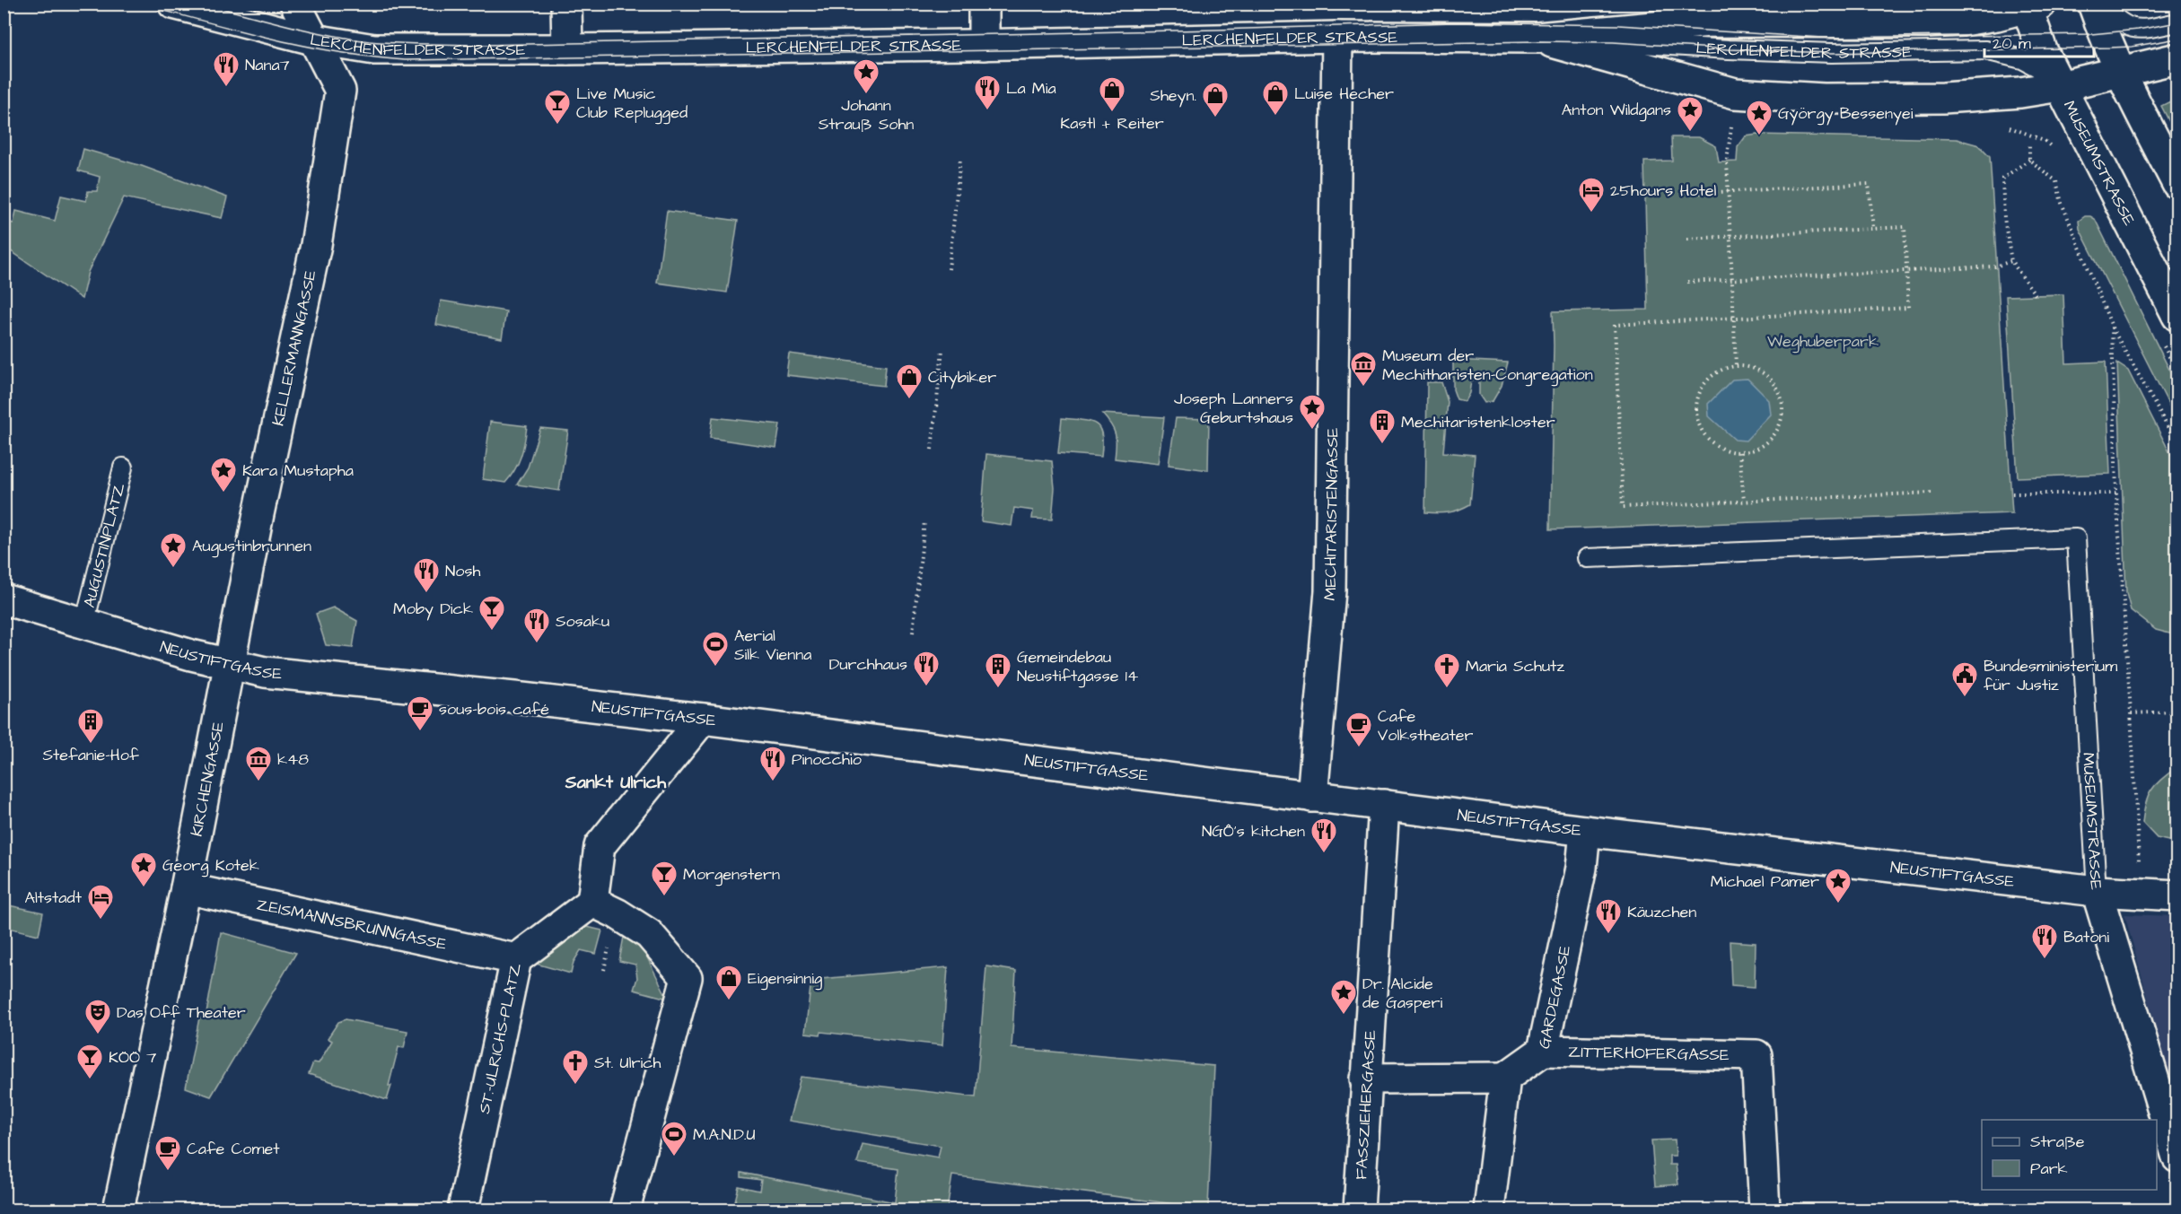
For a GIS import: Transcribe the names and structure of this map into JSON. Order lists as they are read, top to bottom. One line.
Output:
{"streets":{"main road":["LERCHENFELDER STRASSE","MUSEUMSTRASSE","KELLERMANNGASSE","MECHITARISTENGASSE","NEUSTIFTGASSE","KIRCHENGASSE","ZEISMANNSBRUNNGASSE","GARDEGASSE","ST.-ULRICHS-PLATZ","ZITTERHOFERGASSE","FASSZIEHERGASSE"],"lane":["AUGUSTINPLATZ"]},"crossings":[["LERCHENFELDER STRASSE","MUSEUMSTRASSE"],["LERCHENFELDER STRASSE","KELLERMANNGASSE"],["LERCHENFELDER STRASSE","MECHITARISTENGASSE"],["MUSEUMSTRASSE","NEUSTIFTGASSE"],["KELLERMANNGASSE","NEUSTIFTGASSE"],["KELLERMANNGASSE","KIRCHENGASSE"],["MECHITARISTENGASSE","NEUSTIFTGASSE"],["AUGUSTINPLATZ","NEUSTIFTGASSE"],["NEUSTIFTGASSE","KIRCHENGASSE"],["NEUSTIFTGASSE","GARDEGASSE"],["NEUSTIFTGASSE","FASSZIEHERGASSE"],["KIRCHENGASSE","ZEISMANNSBRUNNGASSE"],["ZEISMANNSBRUNNGASSE","ST.-ULRICHS-PLATZ"],["GARDEGASSE","ZITTERHOFERGASSE"]],"districts":["Sankt Ulrich"],"parks":["Weghuberpark"],"places":{"restaurant":["Nana7","La Mia","Nosh","Sosaku","Durchhaus","Pinocchio","NGÔ's kitchen","Käuzchen","Batoni"],"place":["Johann Strauß Sohn","Anton Wildgans","György Bessenyei","Joseph Lanners Geburtshaus","Kara Mustapha","Augustinbrunnen","Georg Kotek","Michael Pamer","Dr. Alcide de Gasperi"],"shop":["Kastl + Reiter","Luise Hecher","Sheyn.","Citybiker","Eigensinnig"],"bar":["Live Music Club Replugged","Moby Dick","Morgenstern","KÖÖ 7"],"hotel":["25hours Hotel","Altstadt"],"museum":["Museum der Mechitharisten-Congregation","k48"],"building":["Mechitaristenkloster","Gemeindebau Neustiftgasse 14","Stefanie-Hof"],"sports":["Aerial Silk Vienna","M.A.N.D.U"],"church":["Maria Schutz","St. Ulrich"],"public building":["Bundesministerium für Justiz"],"cafe":["sous-bois café","Cafe Volkstheater","Cafe Comet"],"theatre":["Das Off Theater"]},"legend":["Straße","Park"],"scale_bar":"20 m"}
